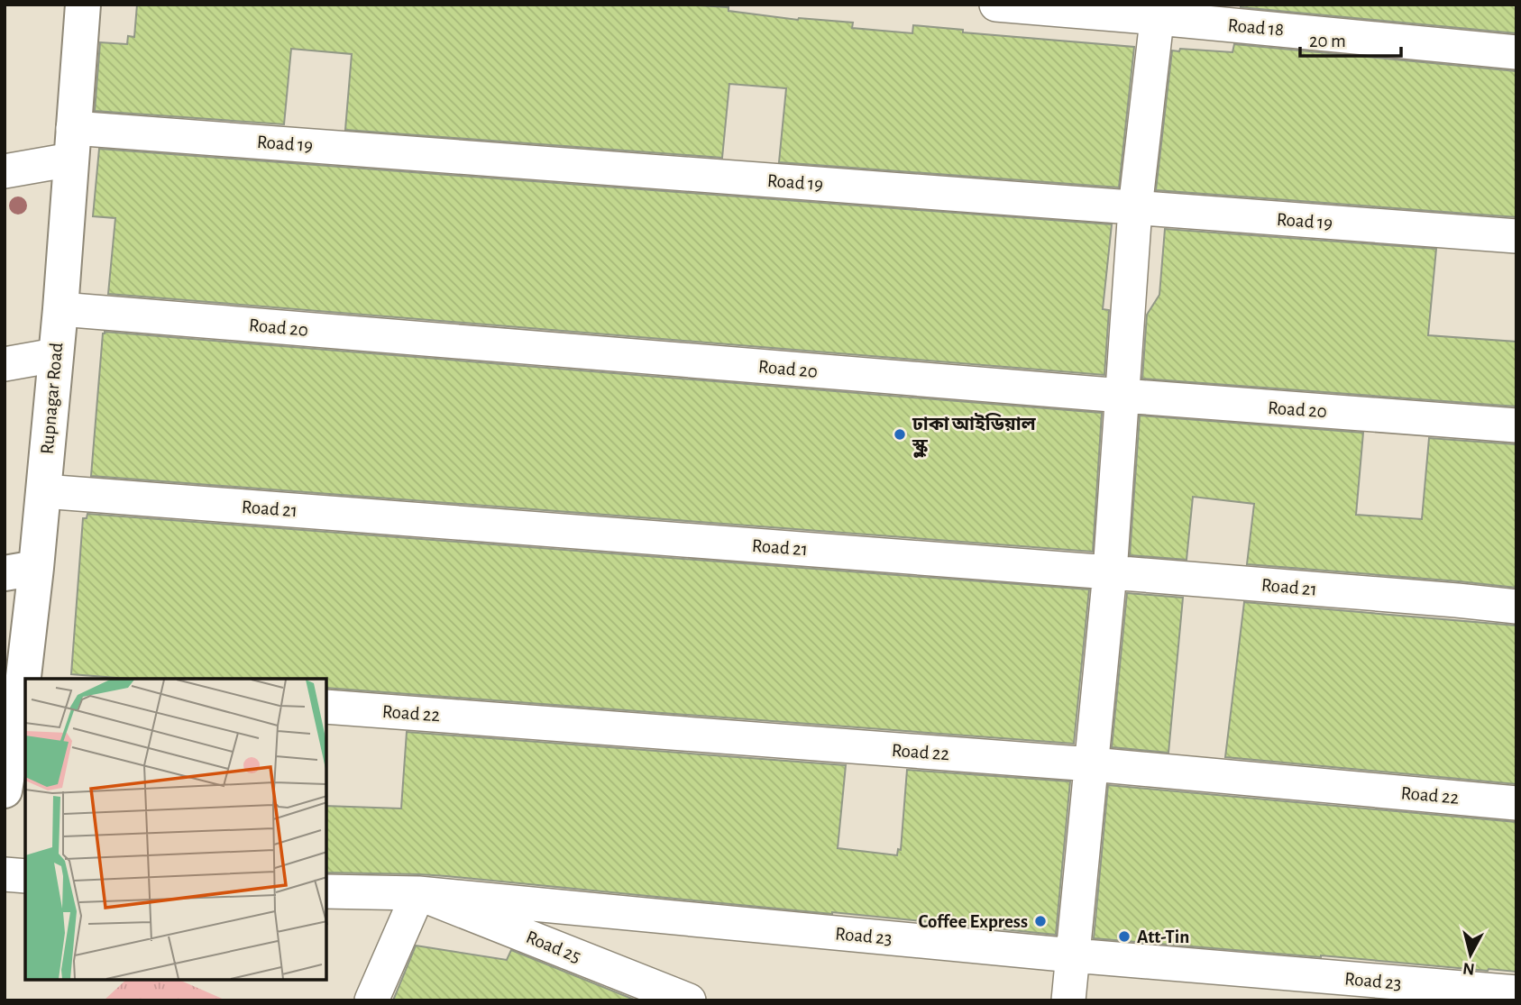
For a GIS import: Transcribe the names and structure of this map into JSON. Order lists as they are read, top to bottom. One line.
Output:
{"streets":{"street":["Road 18","Road 19","Road 20","Rupnagar Road","Road 21","Road 22","Road 23","Road 25"]},"crossings":[["Road 19","Rupnagar Road"],["Road 20","Rupnagar Road"],["Rupnagar Road","Road 21"],["Road 23","Road 25"]],"places":["ঢাকা আইডিয়াল স্কুল","Coffee Express","Att-Tin"],"scale_bar":"20 m","north":"bottom"}
